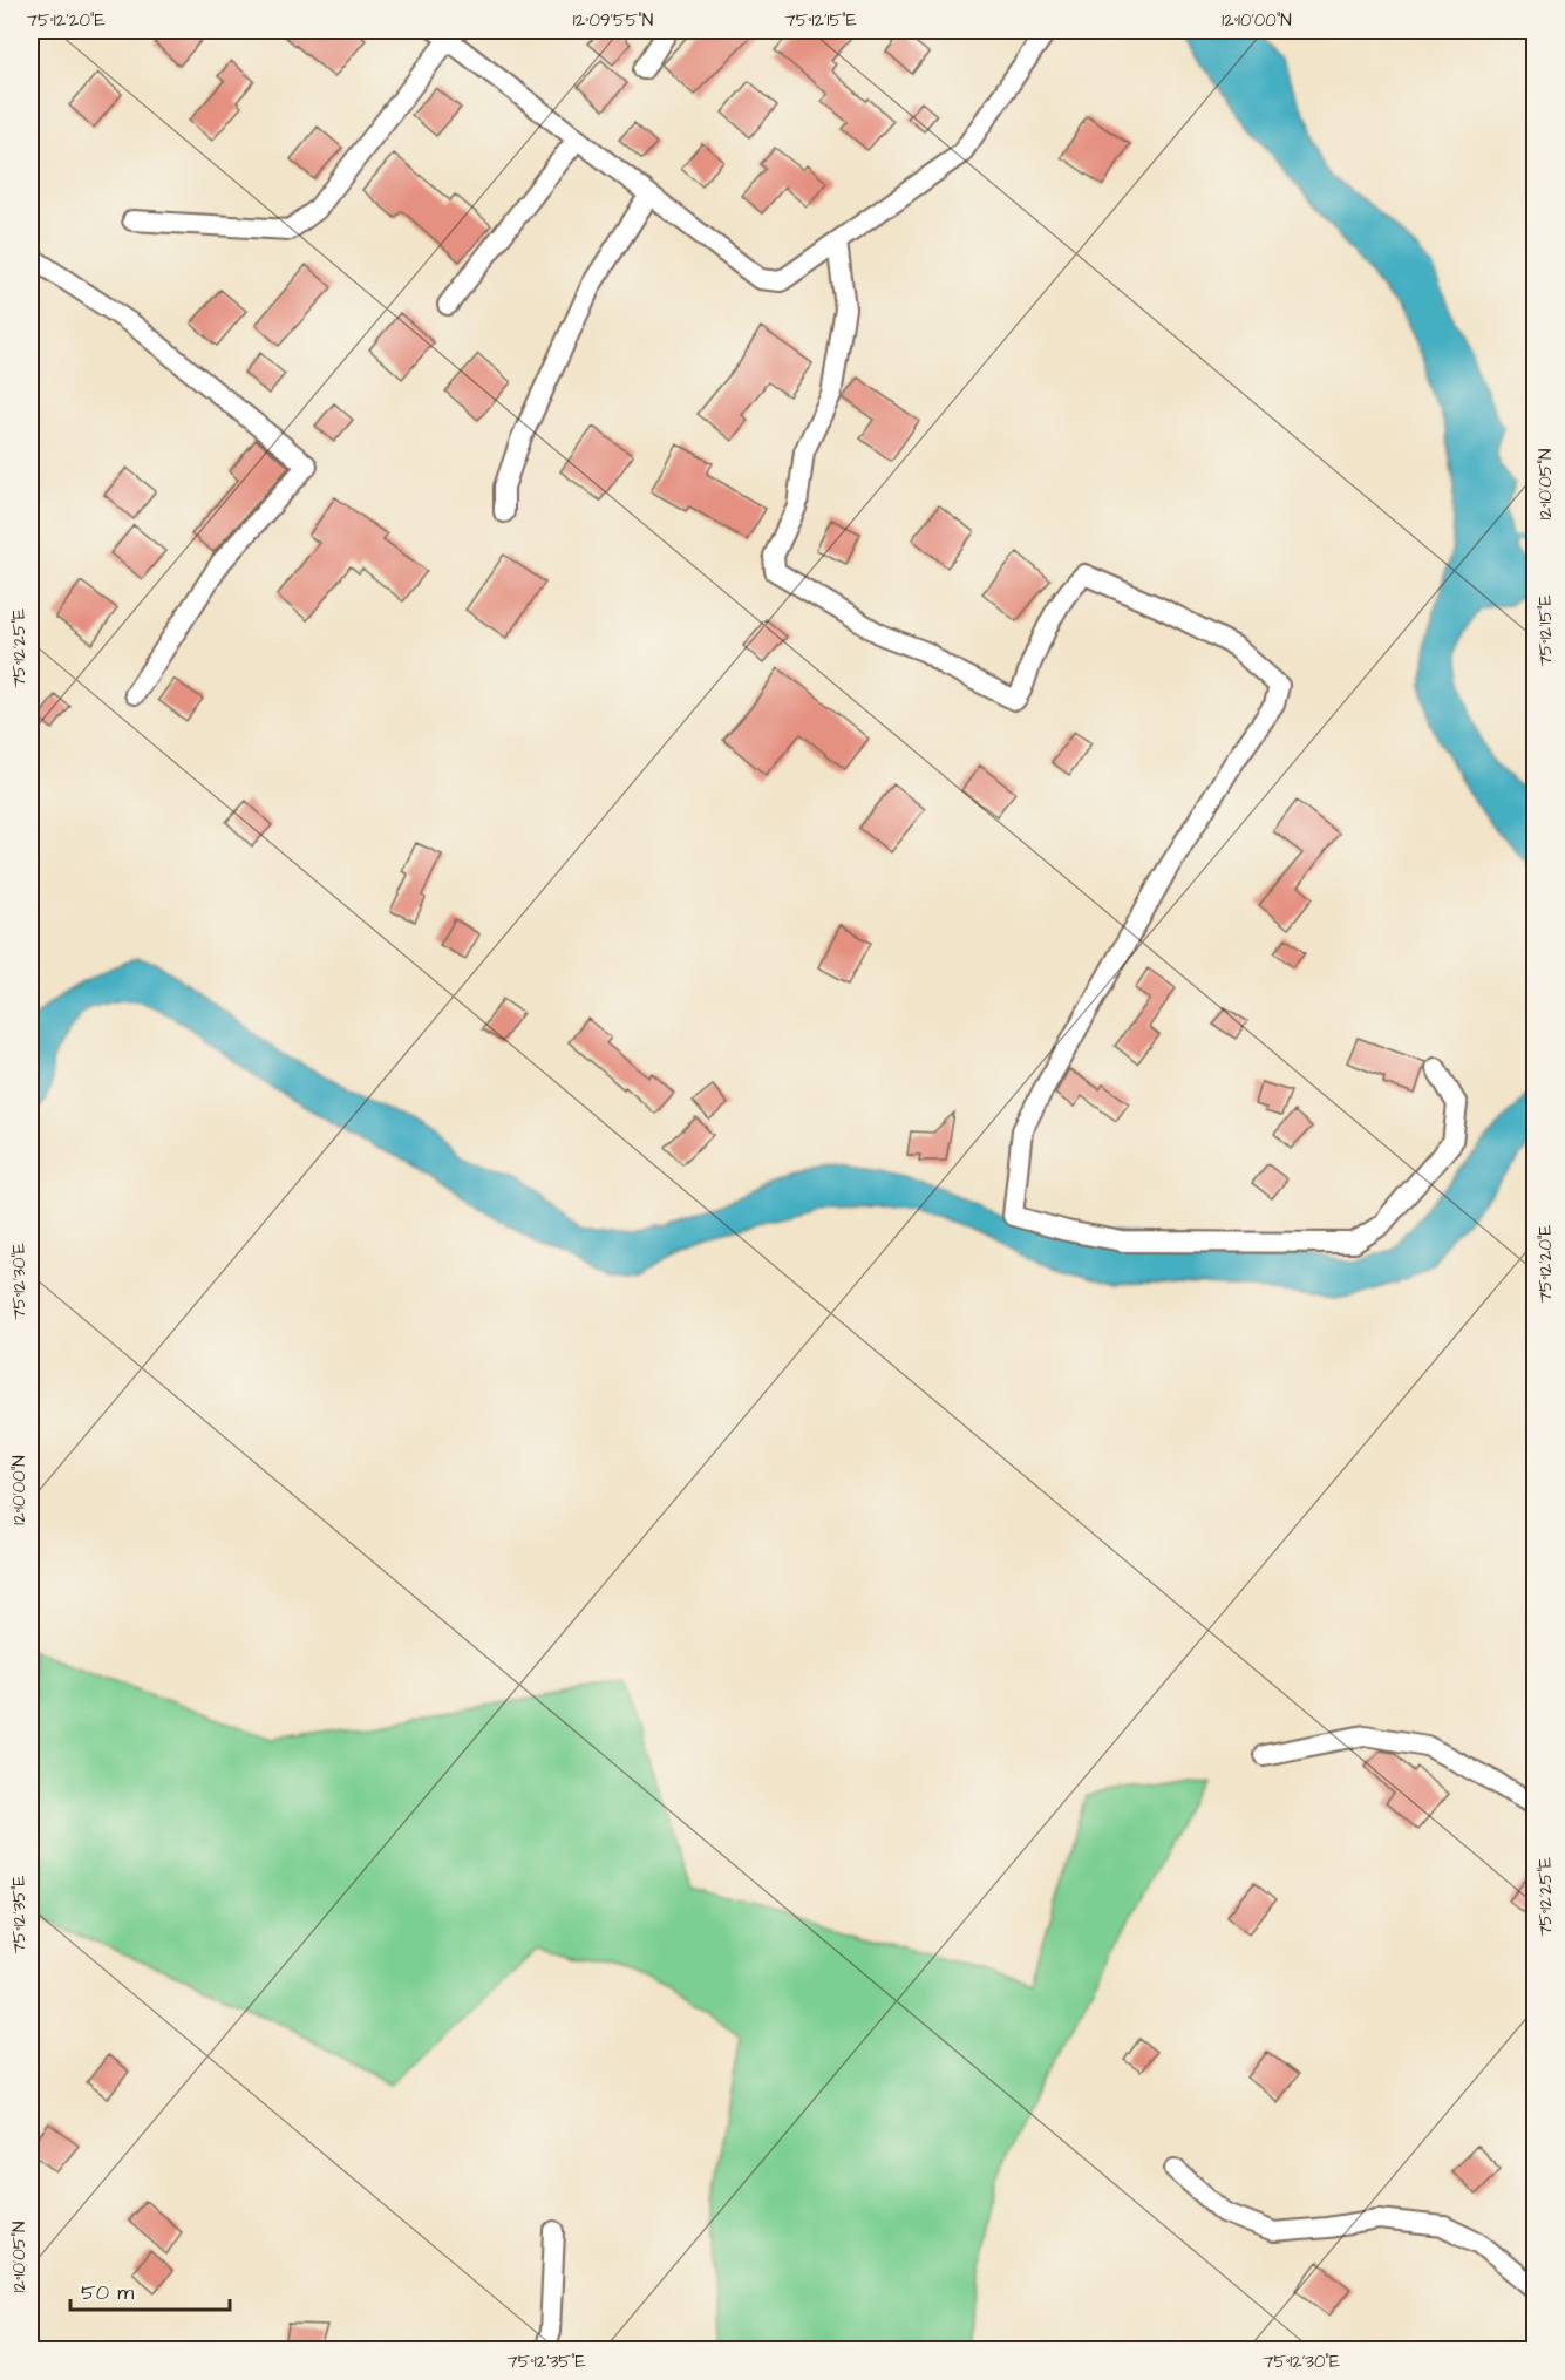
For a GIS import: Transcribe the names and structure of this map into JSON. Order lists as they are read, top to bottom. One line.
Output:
{"scale_bar":"50 m","coordinates":["75°12'20\"E","12°09'55\"N","75°12'15\"E","12°10'00\"N","12°10'05\"N","75°12'25\"E","75°12'30\"E","75°12'35\"E"]}
